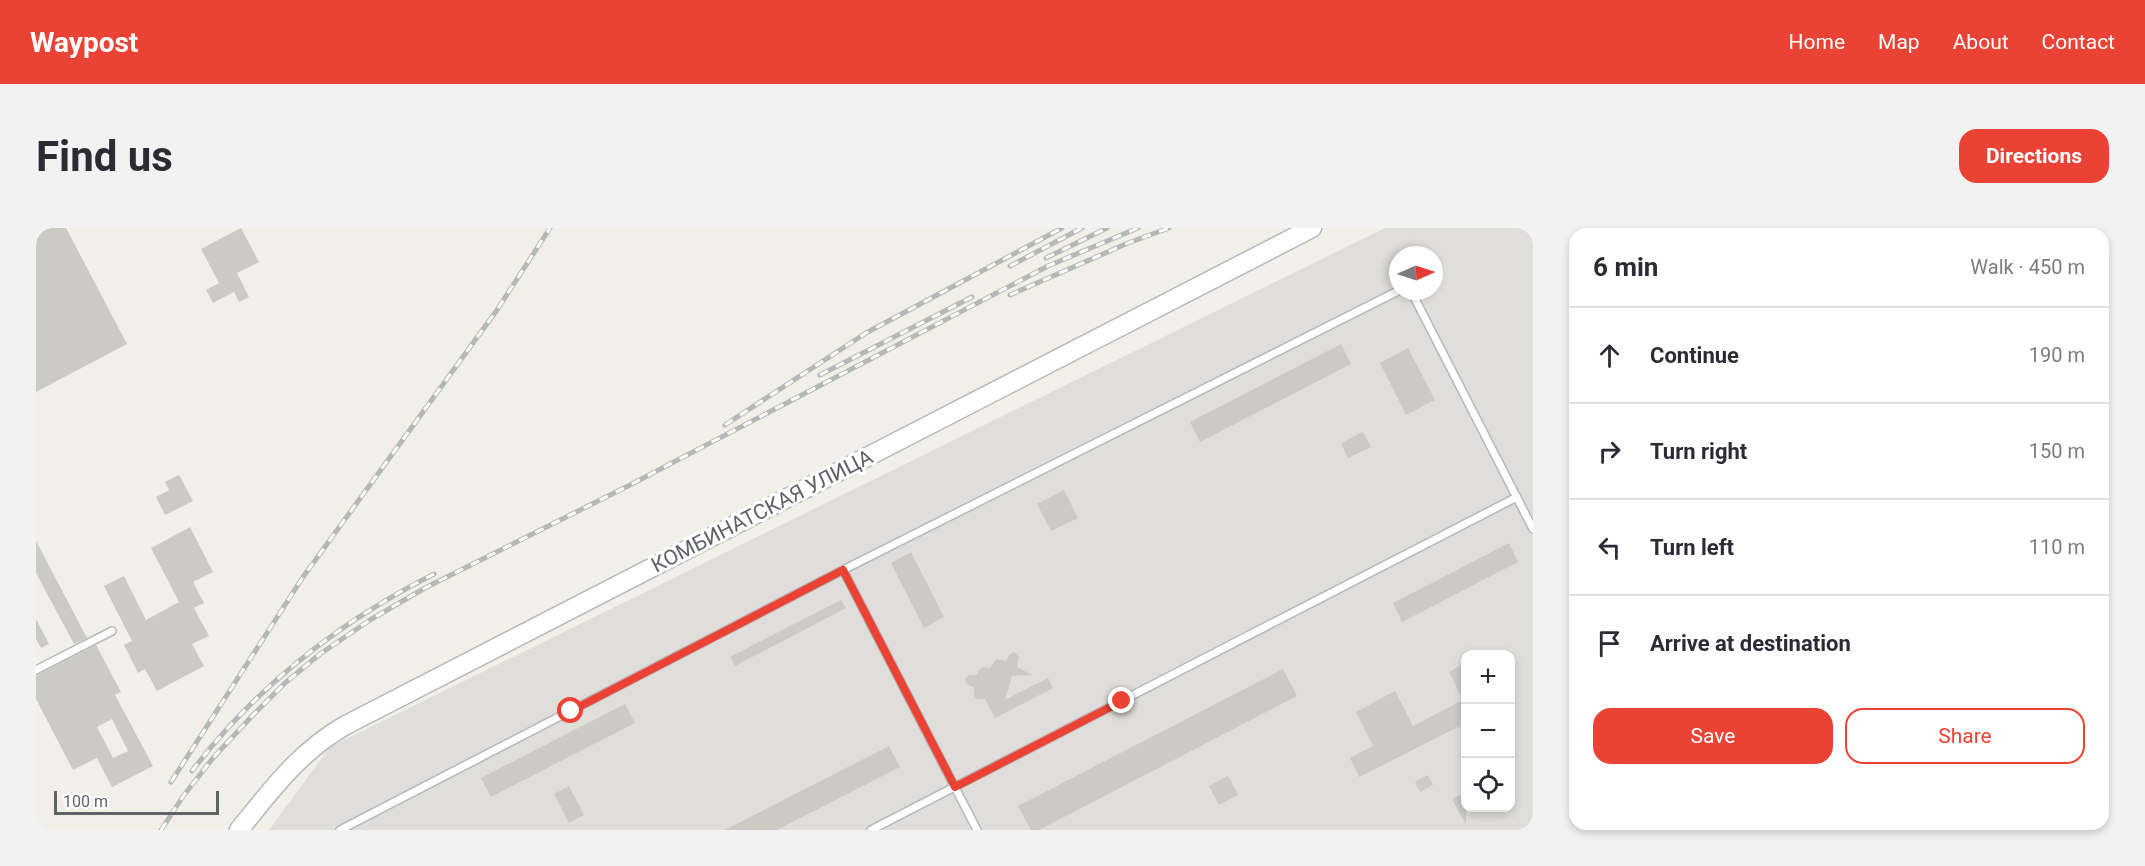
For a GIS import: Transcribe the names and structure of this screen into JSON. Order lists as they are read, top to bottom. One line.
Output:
{"streets":{"street":["КОМБИНАТСКАЯ УЛИЦА"]},"scale_bar":"100 m","north":"right","page":{"header":"Waypost","nav":["Home","Map","About","Contact"],"buttons":["Directions",["Save","Share"]],"title":"Find us","heading":["6 min","Walk · 450 m"],"list":[["Continue","190 m"],["Turn right","150 m"],["Turn left","110 m"],"Arrive at destination"],"map_buttons":["+","−"],"scale":"100 m"}}
